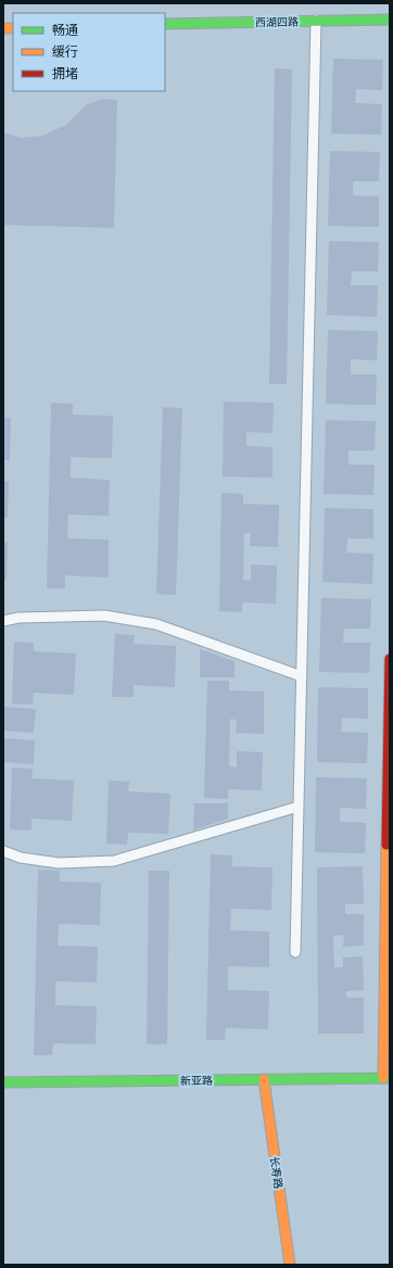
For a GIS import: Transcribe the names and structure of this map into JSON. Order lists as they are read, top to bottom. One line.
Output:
{"streets":{"street":["西湖四路","新亚路","长寿路"]},"crossings":[["新亚路","长寿路"]],"legend":["畅通","缓行","拥堵"]}
